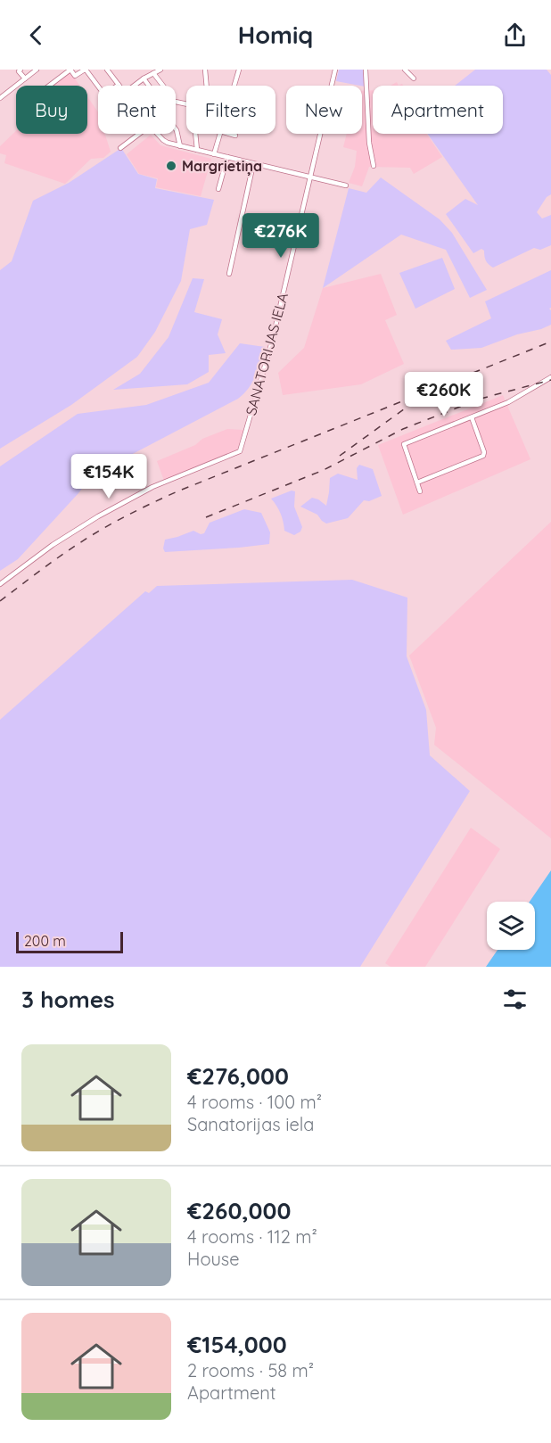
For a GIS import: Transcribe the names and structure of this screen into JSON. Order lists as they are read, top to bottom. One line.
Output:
{"streets":{"street":["SANATORIJAS IELA"]},"places":["Margrietiņa"],"scale_bar":"200 m","page":{"header":"Homiq","chip":["Buy","Rent","Filters","New","Apartment"],"price":["€276K","€260K","€154K"],"scale":"200 m","heading":"3 homes","list":[{"name":"€276,000","note":"4 rooms · 100 m² · Sanatorijas iela"},{"name":"€260,000","note":"4 rooms · 112 m² · House"},{"name":"€154,000","note":"2 rooms · 58 m² · Apartment"}]}}
